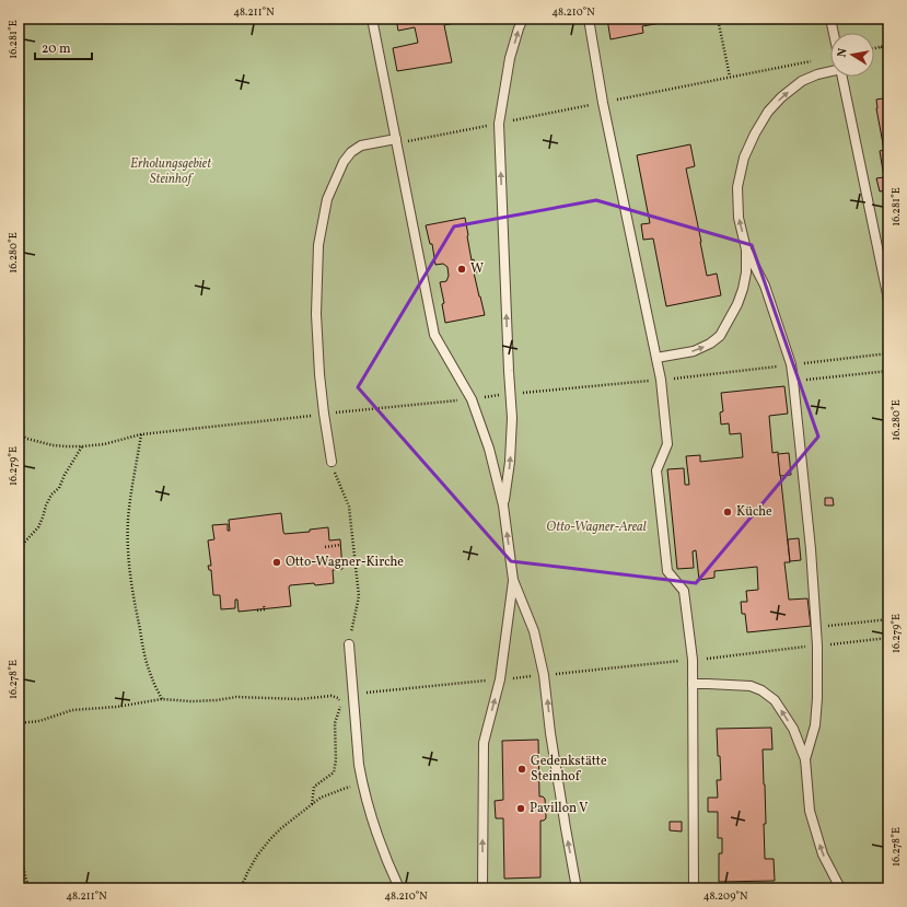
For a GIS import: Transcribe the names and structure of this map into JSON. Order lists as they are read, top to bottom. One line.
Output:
{"parks":["Erholungsgebiet Steinhof","Otto-Wagner-Areal"],"places":["W","Küche","Otto-Wagner-Kirche","Gedenkstätte Steinhof","Pavillon V"],"scale_bar":"20 m","north":"left","coordinates":["48.211°N","48.210°N","16.281°E","16.280°E","16.279°E","16.278°E","48.209°N"]}
